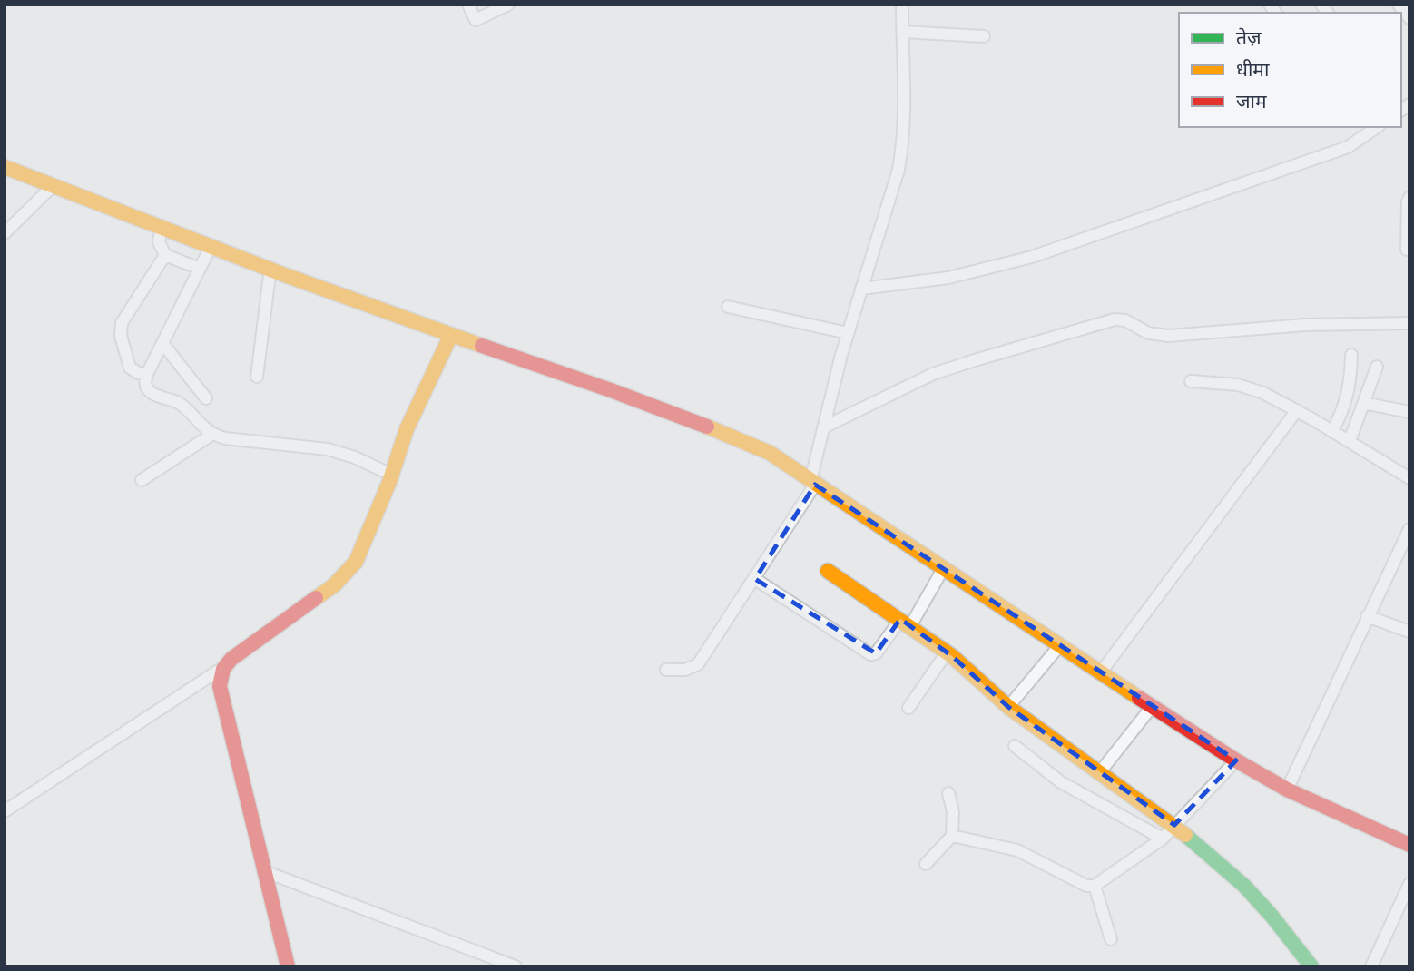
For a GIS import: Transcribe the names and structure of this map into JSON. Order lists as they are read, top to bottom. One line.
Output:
{"legend":["तेज़","धीमा","जाम"]}
